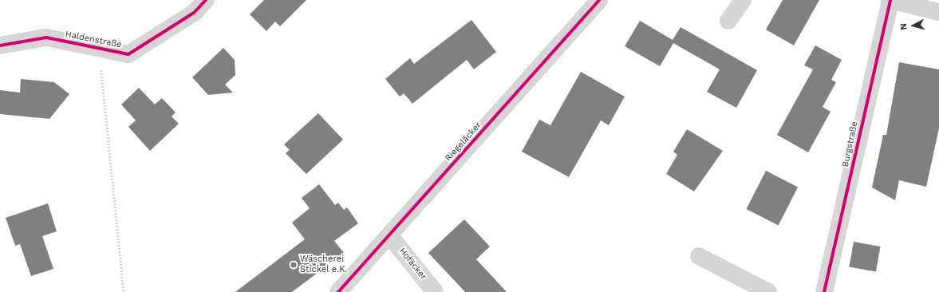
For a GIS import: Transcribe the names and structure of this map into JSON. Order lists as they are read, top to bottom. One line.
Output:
{"streets":{"street":["Haldenstraße","Riegeläcker","Burgstraße","Hofäcker"]},"crossings":[["Riegeläcker","Hofäcker"]],"places":["Wäscherei Stickel e.K."],"north":"left"}
